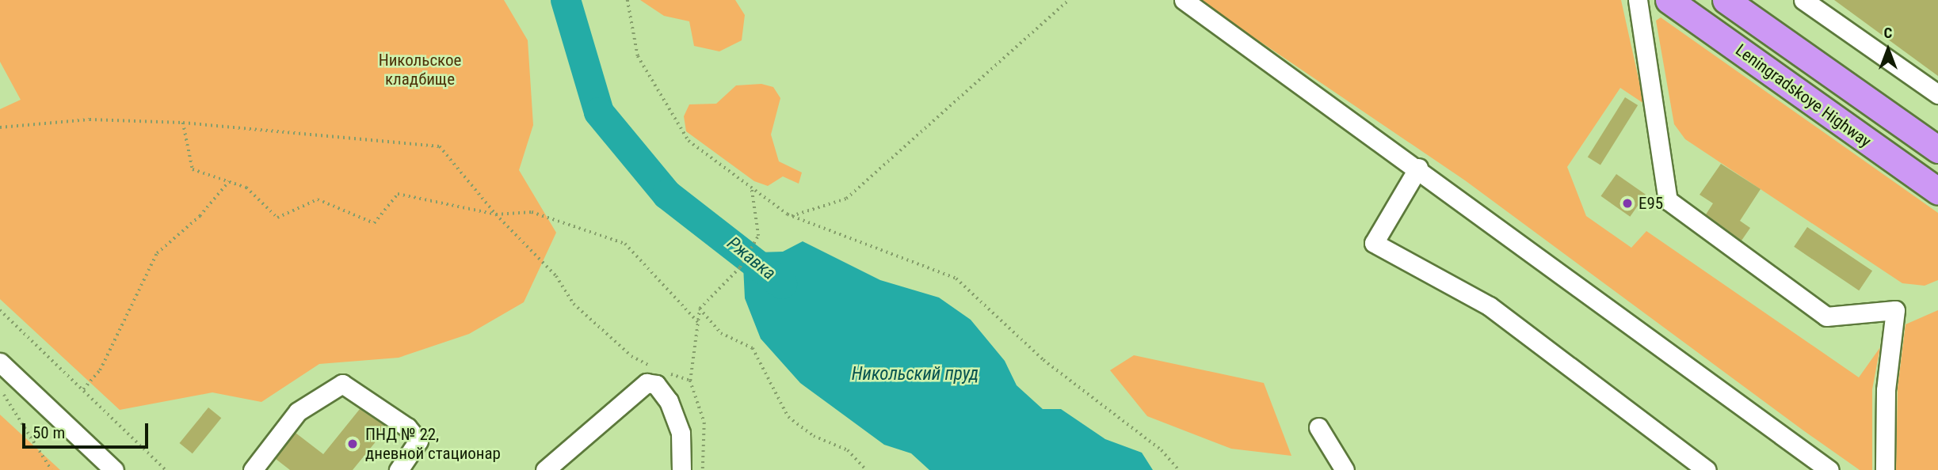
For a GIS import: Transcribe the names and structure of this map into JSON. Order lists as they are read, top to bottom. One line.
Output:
{"streets":{"highway":["Leningradskoye Highway"]},"water":["Ржавка","Никольский пруд"],"parks":["Никольское кладбище"],"places":["E95","ПНД № 22, дневной стационар"],"scale_bar":"50 m","north":"top"}
